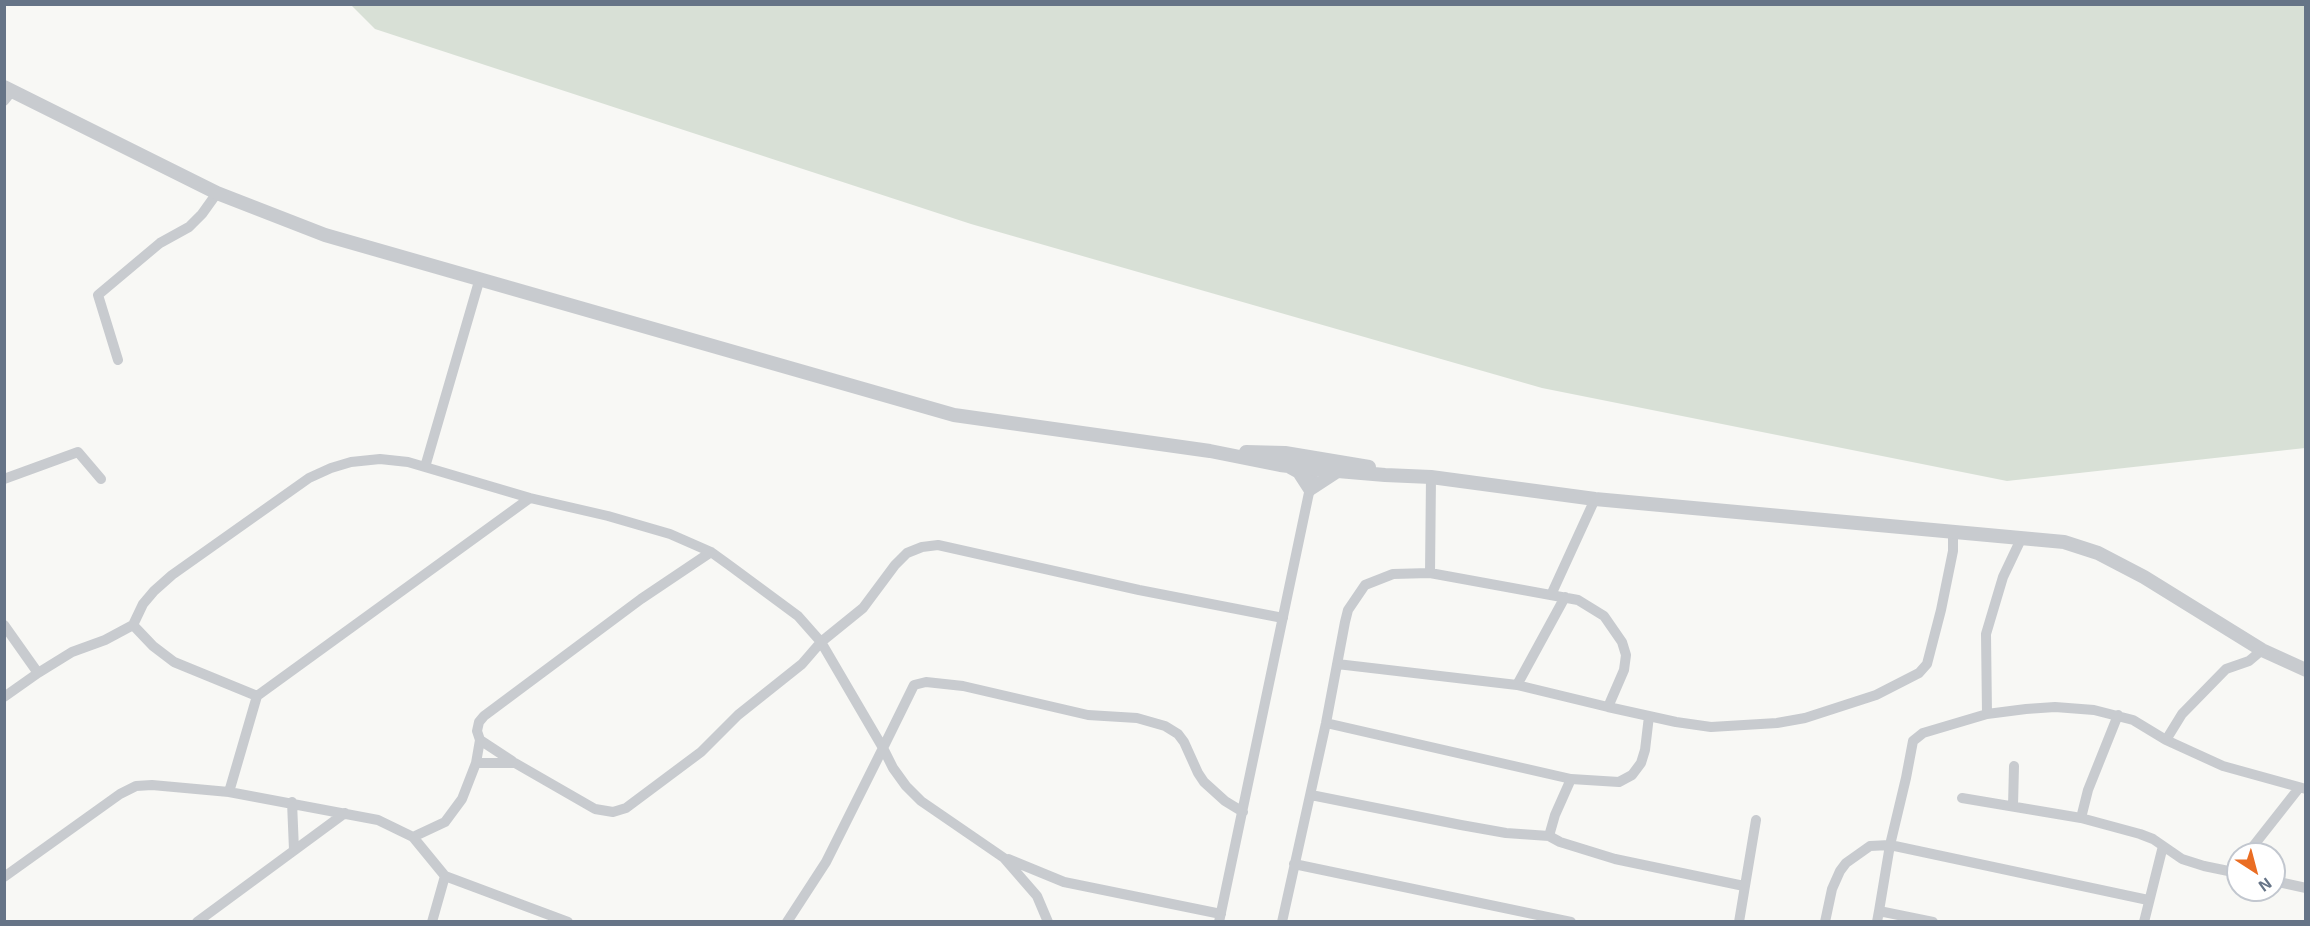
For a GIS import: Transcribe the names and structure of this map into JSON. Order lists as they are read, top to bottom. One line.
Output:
{"north":"bottom right"}
